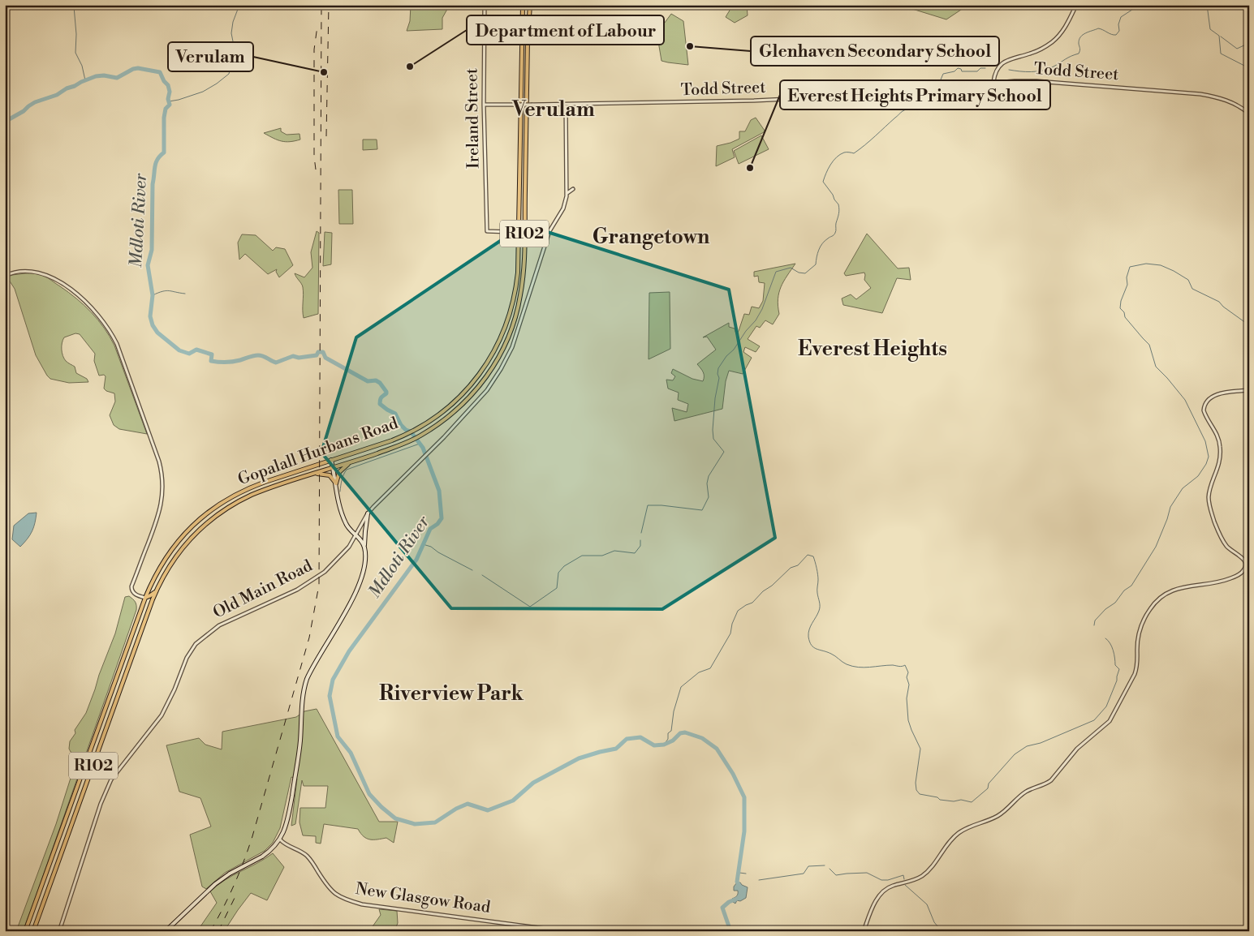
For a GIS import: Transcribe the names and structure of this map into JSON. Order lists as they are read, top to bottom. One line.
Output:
{"streets":{"main road":["R102","Gopalall Hurbans Road"],"street":["Todd Street","Ireland Street","Old Main Road","New Glasgow Road"]},"crossings":[["Todd Street","Ireland Street"],["Todd Street","Old Main Road"],["Ireland Street","Old Main Road"]],"districts":["Verulam","Grangetown","Everest Heights","Riverview Park"],"water":["Mdloti River"],"places":["Glenhaven Secondary School","Department of Labour","Verulam","Everest Heights Primary School"]}
